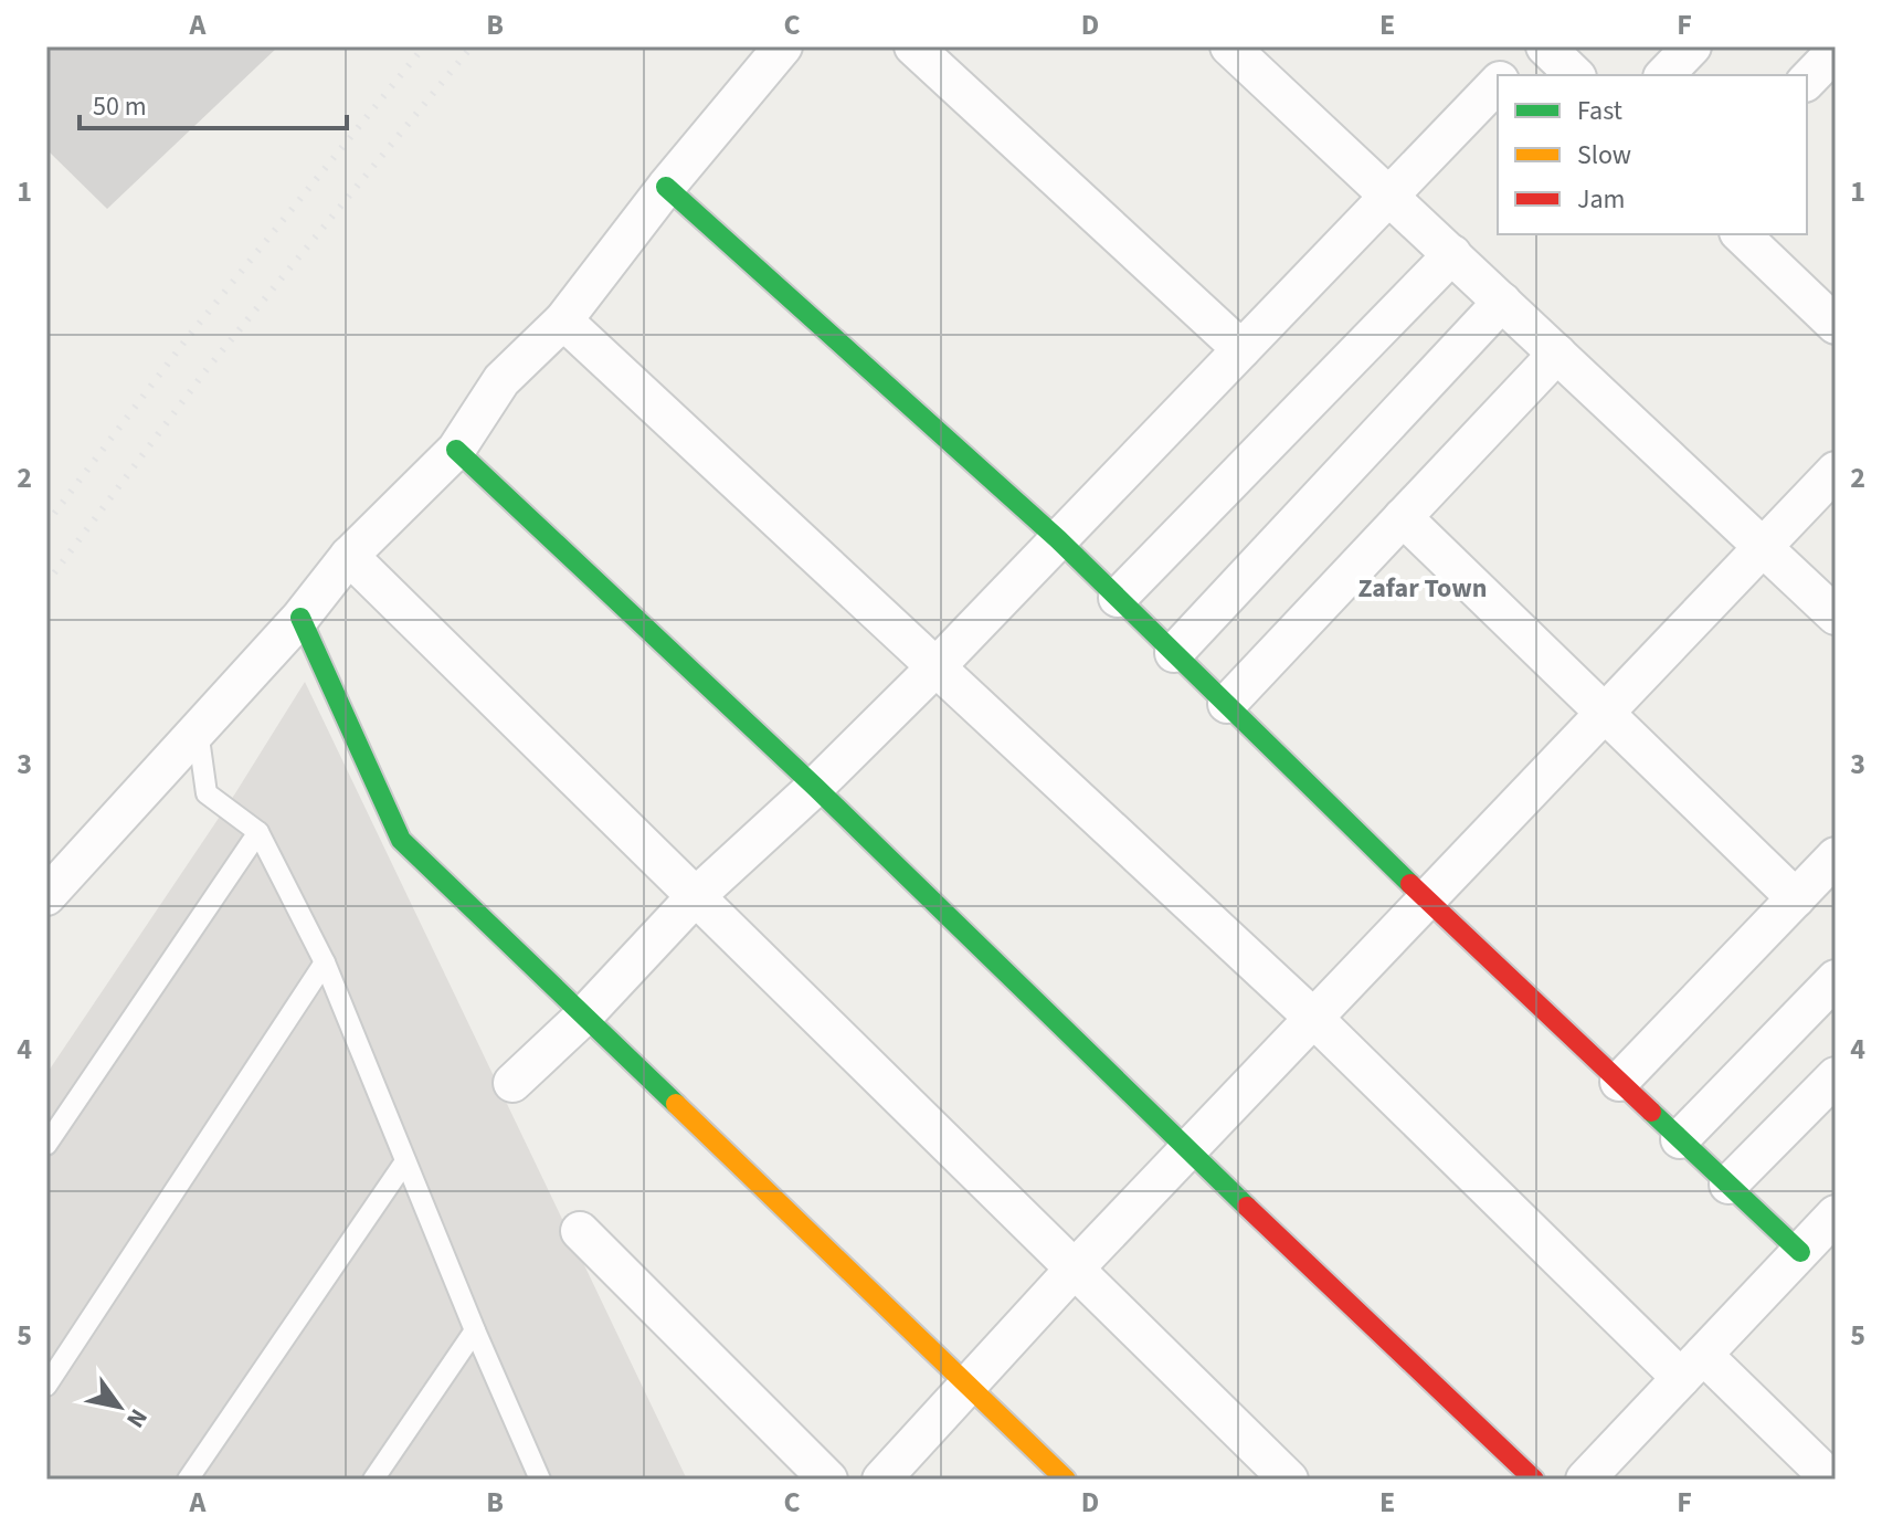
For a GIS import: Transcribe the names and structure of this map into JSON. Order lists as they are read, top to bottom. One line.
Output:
{"districts":["Zafar Town"],"legend":["Fast","Slow","Jam"],"scale_bar":"50 m","north":"bottom right","grid":{"columns":["A","B","C","D","E","F"],"rows":["1","2","3","4","5"]}}
